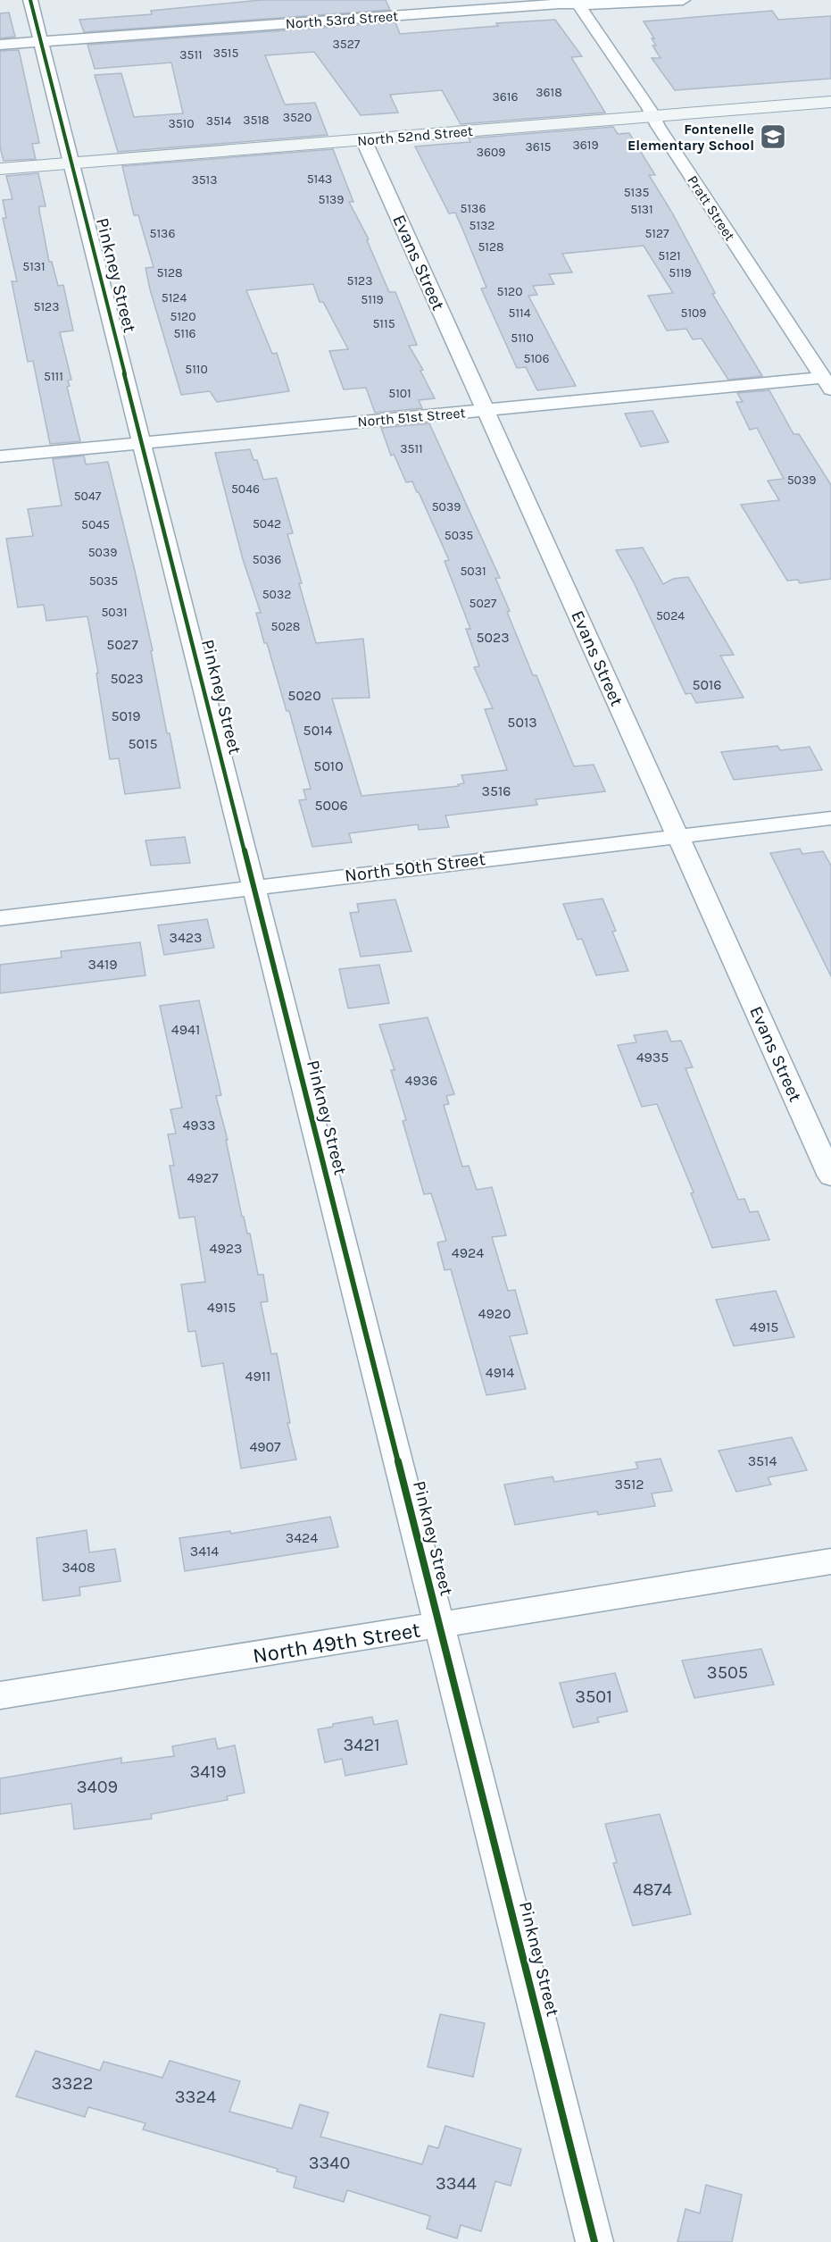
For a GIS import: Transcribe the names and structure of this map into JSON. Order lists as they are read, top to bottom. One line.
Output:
{"streets":{"main road":["North 52nd Street"],"street":["North 53rd Street","Pratt Street","Evans Street","Pinkney Street","North 51st Street","North 50th Street","North 49th Street"]},"crossings":[["North 53rd Street","Pratt Street"],["North 53rd Street","Pinkney Street"],["North 52nd Street","Pratt Street"],["North 52nd Street","Evans Street"],["North 52nd Street","Pinkney Street"],["Pratt Street","North 51st Street"],["Evans Street","North 51st Street"],["Evans Street","North 50th Street"],["Pinkney Street","North 51st Street"],["Pinkney Street","North 50th Street"],["Pinkney Street","North 49th Street"]],"places":{"school or university":["Fontenelle Elementary School"]},"house_numbers":["3527","3515","3511","3618","3616","3520","3518","3514","3510","3619","3615","3609","5143","3513","5135","5139","5136","5131","5132","5136","5127","5128","5121","5131","5128","5119","5123","5120","5124","5119","5123","5114","5109","5120","5115","5116","5110","5106","5110","5111","5101","3511","5039","5046","5047","5039","5042","5045","5035","5039","5036","5031","5035","5032","5027","5031","5024","5028","5023","5027","5023","5016","5020","5019","5013","5014","5015","5010","3516","5006","3423","3419","4941","4935","4936","4933","4927","4923","4924","4915","4920","4915","4914","4911","4907","3514","3512","3424","3414","3408","3505","3501","3421","3419","3409","4874","3322","3324","3340","3344"]}
